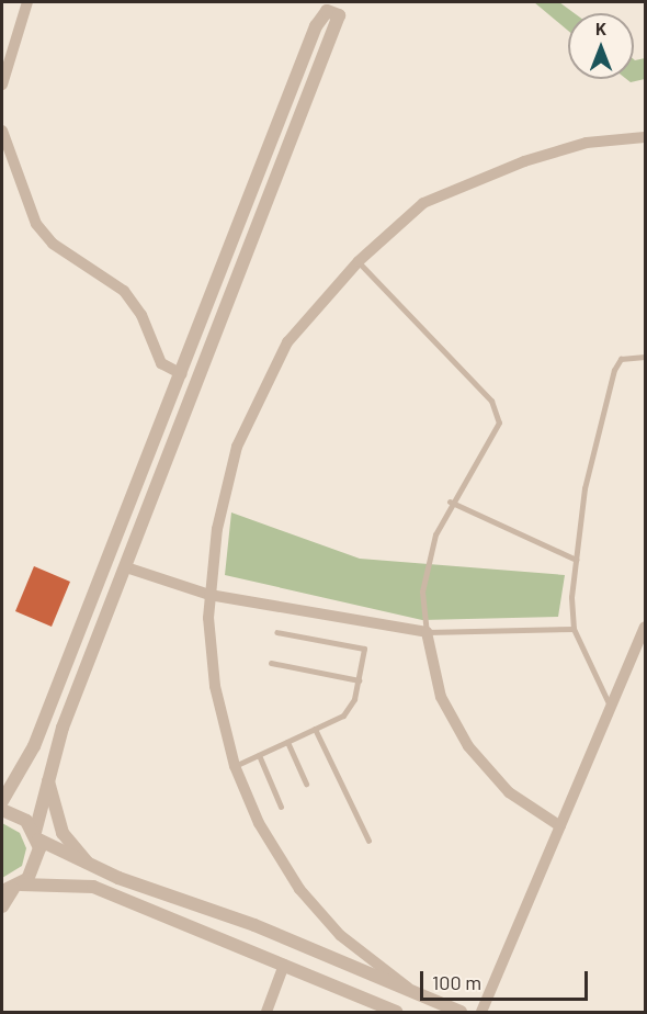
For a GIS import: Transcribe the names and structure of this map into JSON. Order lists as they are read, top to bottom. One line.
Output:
{"scale_bar":"100 m","north":"top"}
